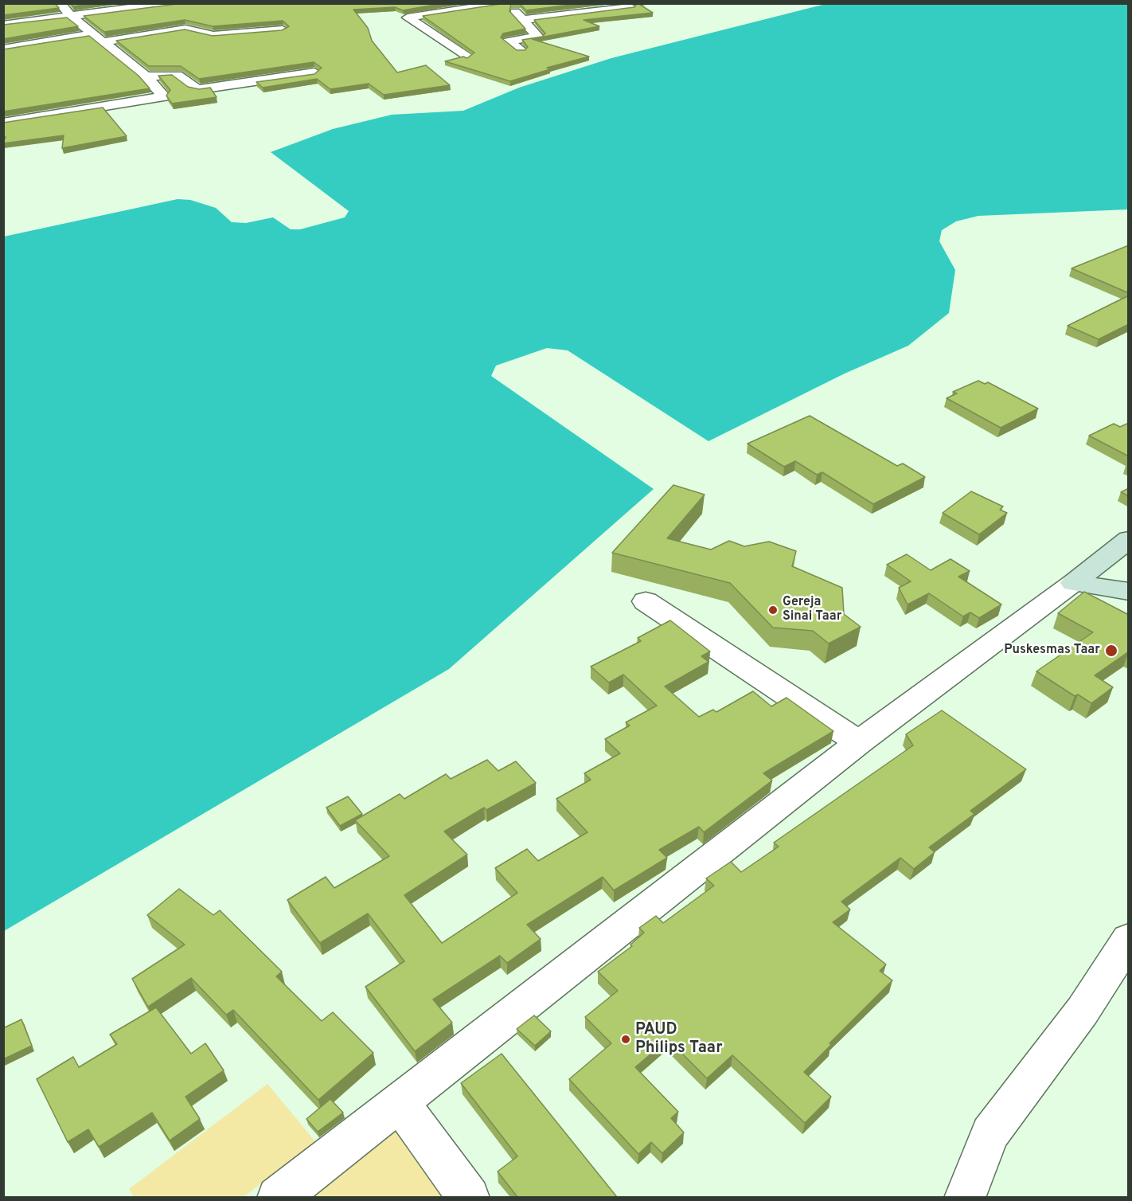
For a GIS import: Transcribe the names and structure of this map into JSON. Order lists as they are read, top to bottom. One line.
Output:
{"places":["Gereja Sinai Taar","Puskesmas Taar","PAUD Philips Taar"]}
